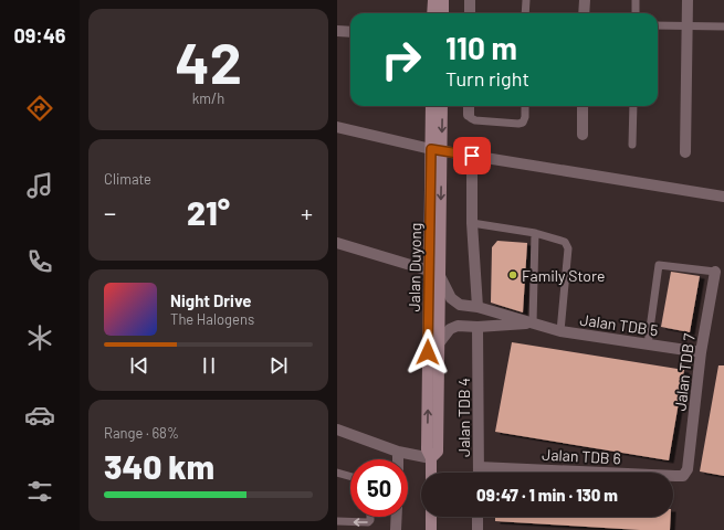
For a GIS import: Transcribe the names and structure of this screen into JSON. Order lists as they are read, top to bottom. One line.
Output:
{"streets":{"main road":["Jalan Duyong"],"street":["Jalan TDB 5","Jalan TDB 7","Jalan TDB 4","Jalan TDB 6"]},"crossings":[["Jalan Duyong","Jalan TDB 5"],["Jalan TDB 5","Jalan TDB 7"],["Jalan TDB 7","Jalan TDB 6"],["Jalan TDB 4","Jalan TDB 6"]],"places":["Family Store"],"page":{"tabs":"09:46","tile":[["42","km/h"],"Climate",["Range · 68%","340 km"]],"turn":["110 m","Turn right"],"heat":["−","21°","+"],"song":["Night Drive","The Halogens"],"limit":"50","trip":"09:47 · 1 min · 130 m"}}
